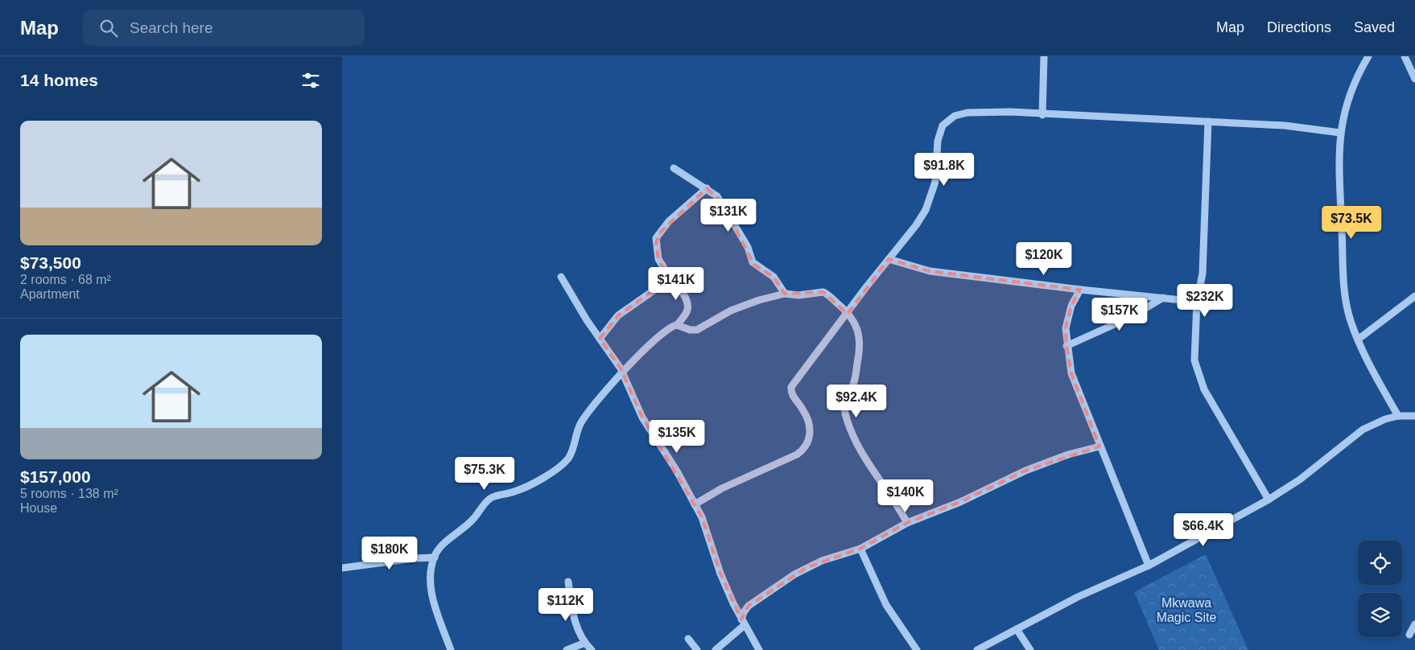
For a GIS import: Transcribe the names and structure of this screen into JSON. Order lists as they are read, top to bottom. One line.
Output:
{"parks":["Mkwawa Magic Site"],"page":{"header":"Map","search":"Search here","nav":["Map","Directions","Saved"],"heading":"14 homes","list":[{"name":"$73,500","note":"2 rooms · 68 m² · Apartment"},{"name":"$157,000","note":"5 rooms · 138 m² · House"}],"price":["$91.8K","$131K","$73.5K","$120K","$141K","$232K","$157K","$92.4K","$135K","$75.3K","$140K","$66.4K","$180K","$112K"]}}
